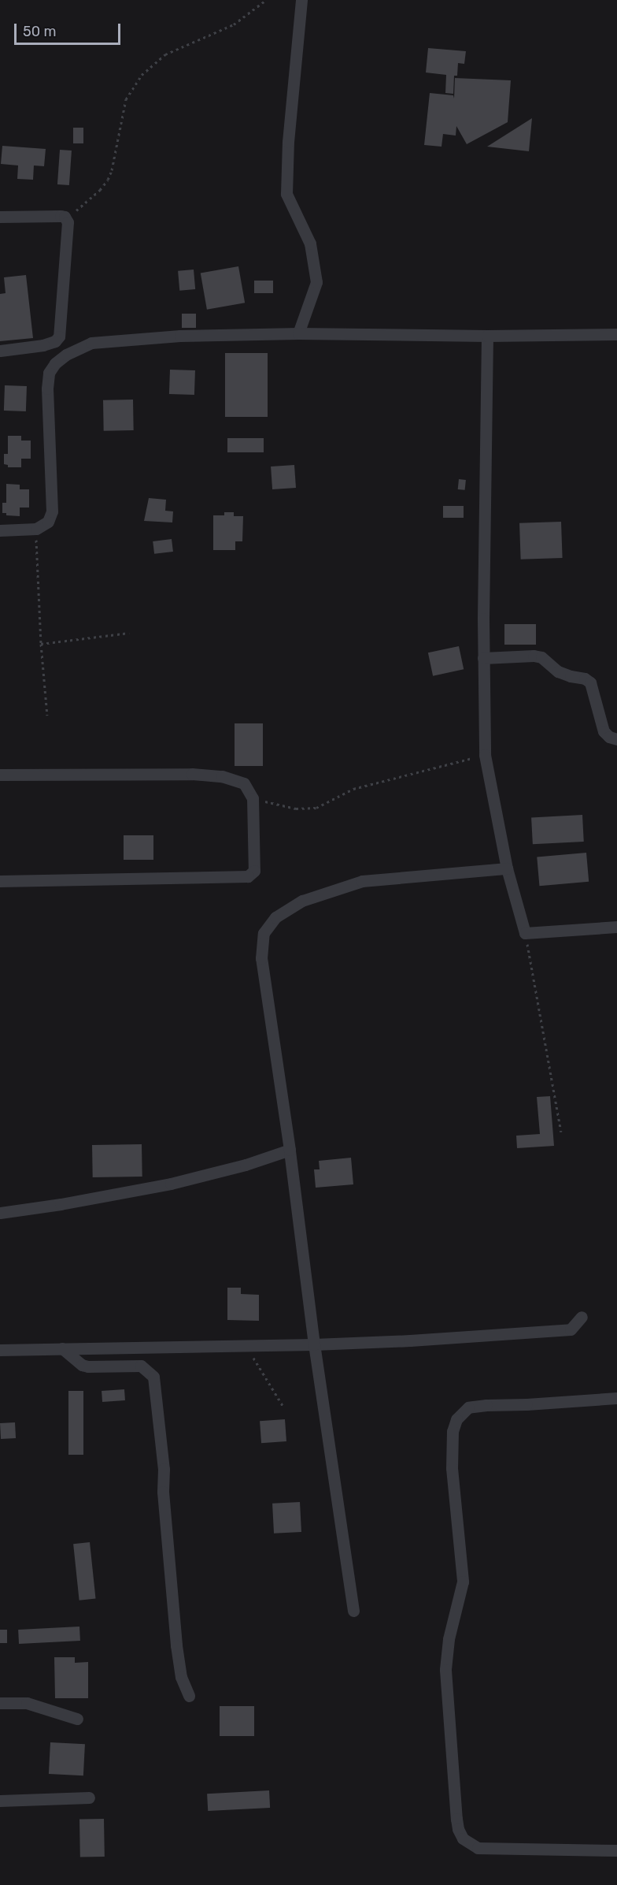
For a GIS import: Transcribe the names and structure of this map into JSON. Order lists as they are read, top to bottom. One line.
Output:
{"scale_bar":"50 m"}
